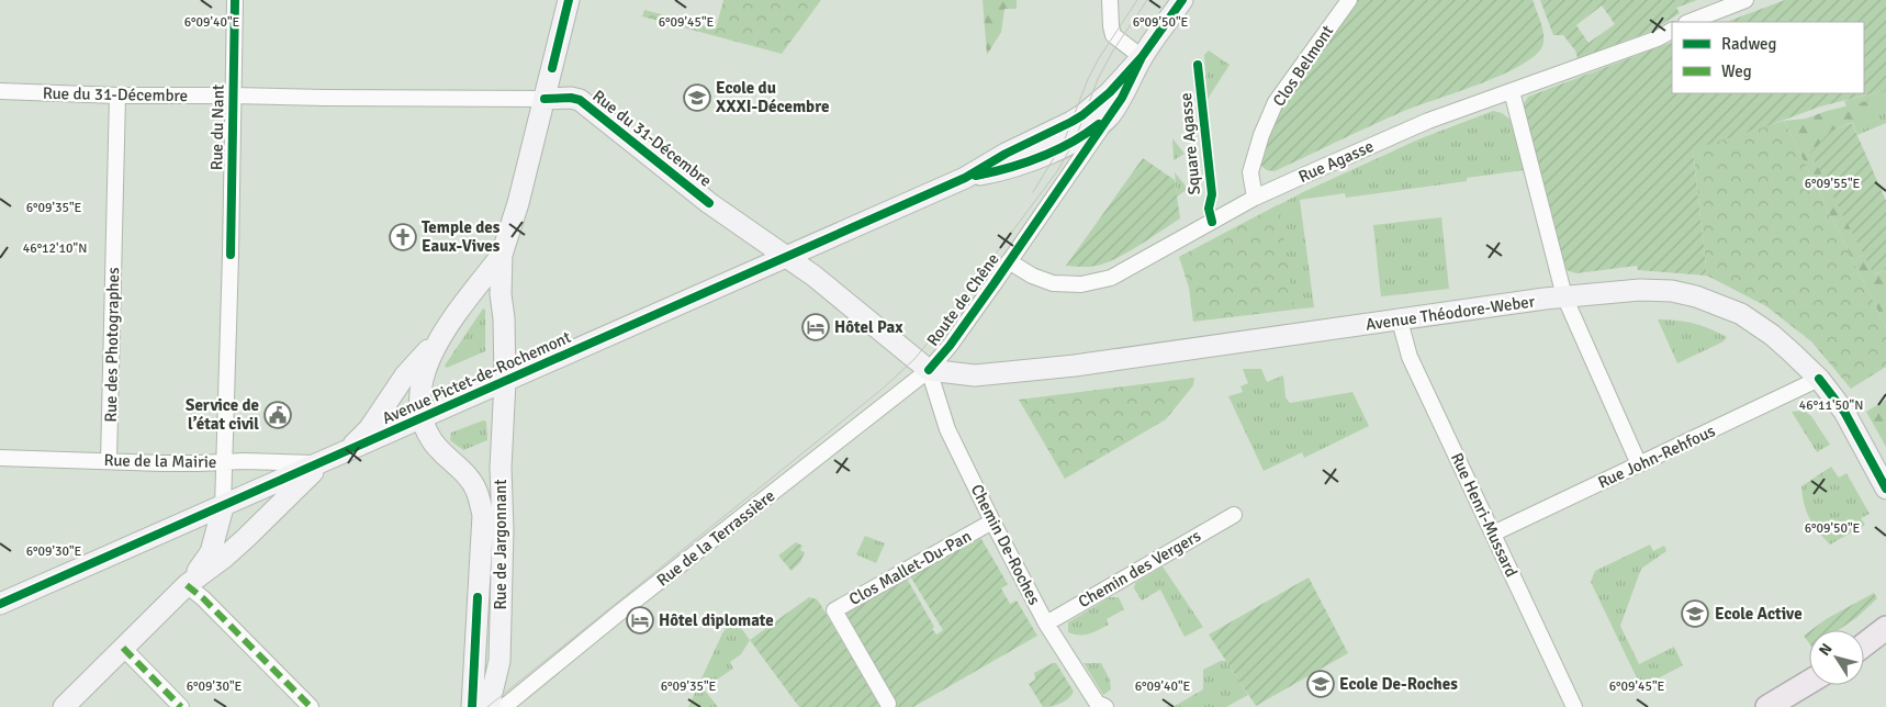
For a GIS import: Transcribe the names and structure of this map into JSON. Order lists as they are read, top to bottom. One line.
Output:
{"streets":{"main road":["Rue du 31-Décembre","Route de Chêne","Avenue Théodore-Weber","Avenue Pictet-de-Rochemont","Rue de Jargonnant"],"street":["Clos Belmont","Rue du Nant","Rue Agasse","Rue des Photographes","Rue John-Rehfous","Rue de la Mairie","Rue Henri-Mussard","Rue de la Terrassière","Chemin De-Roches","Clos Mallet-Du-Pan","Chemin des Vergers"],"cycle path":["Square Agasse"]},"crossings":[["Clos Belmont","Rue Agasse"],["Rue du 31-Décembre","Rue du Nant"],["Rue du 31-Décembre","Route de Chêne"],["Rue du 31-Décembre","Avenue Théodore-Weber"],["Rue du 31-Décembre","Rue des Photographes"],["Rue du 31-Décembre","Avenue Pictet-de-Rochemont"],["Rue du 31-Décembre","Rue de la Terrassière"],["Rue du 31-Décembre","Chemin De-Roches"],["Rue du Nant","Avenue Pictet-de-Rochemont"],["Rue du Nant","Rue de la Mairie"],["Rue Agasse","Route de Chêne"],["Route de Chêne","Avenue Théodore-Weber"],["Route de Chêne","Avenue Pictet-de-Rochemont"],["Route de Chêne","Rue de la Terrassière"],["Route de Chêne","Chemin De-Roches"],["Avenue Théodore-Weber","Rue John-Rehfous"],["Avenue Théodore-Weber","Rue Henri-Mussard"],["Avenue Théodore-Weber","Rue de la Terrassière"],["Avenue Théodore-Weber","Chemin De-Roches"],["Rue des Photographes","Rue de la Mairie"],["Avenue Pictet-de-Rochemont","Rue de la Mairie"],["Avenue Pictet-de-Rochemont","Rue de Jargonnant"],["Rue John-Rehfous","Rue Henri-Mussard"],["Rue de la Terrassière","Chemin De-Roches"],["Chemin De-Roches","Clos Mallet-Du-Pan"],["Chemin De-Roches","Chemin des Vergers"]],"places":{"school or university":["Ecole du XXXI-Décembre","Ecole Active","Ecole De-Roches"],"church":["Temple des Eaux-Vives"],"hotel":["Hôtel Pax","Hôtel diplomate"],"public building":["Service de l’état civil"]},"legend":["Radweg","Weg"],"north":"top left","coordinates":["6°09'40\"E","6°09'45\"E","6°09'50\"E","6°09'55\"E","6°09'35\"E","46°12'10\"N","46°11'50\"N","6°09'30\"E"]}
